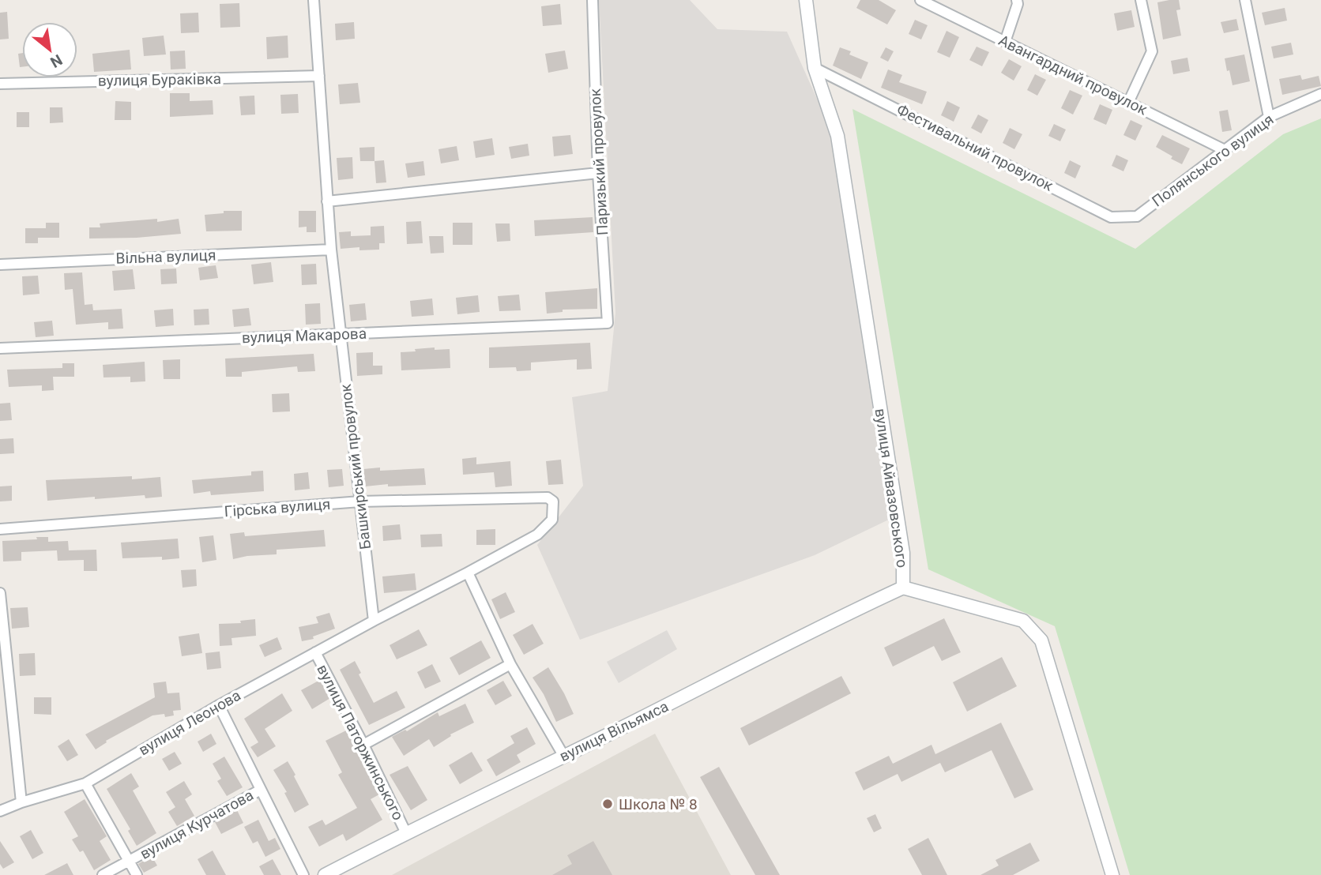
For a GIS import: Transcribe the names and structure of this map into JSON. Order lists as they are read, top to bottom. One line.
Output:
{"streets":{"street":["Авангардний провулок","вулиця Бураківка","Фестивальний провулок","Полянського вулиця","Паризький провулок","Вільна вулиця","вулиця Макарова","Башкирський провулок","вулиця Айвазовського","Гірська вулиця","вулиця Леонова","вулиця Вільямса","вулиця Паторжинського","вулиця Курчатова"]},"crossings":[["Авангардний провулок","Полянського вулиця"],["вулиця Бураківка","Башкирський провулок"],["Фестивальний провулок","Полянського вулиця"],["Фестивальний провулок","вулиця Айвазовського"],["Паризький провулок","вулиця Макарова"],["Вільна вулиця","Башкирський провулок"],["вулиця Макарова","Башкирський провулок"],["Башкирський провулок","Гірська вулиця"],["Башкирський провулок","вулиця Леонова"],["вулиця Айвазовського","вулиця Вільямса"],["вулиця Леонова","вулиця Паторжинського"],["вулиця Вільямса","вулиця Паторжинського"]],"places":["Школа № 8"],"north":"bottom right"}
